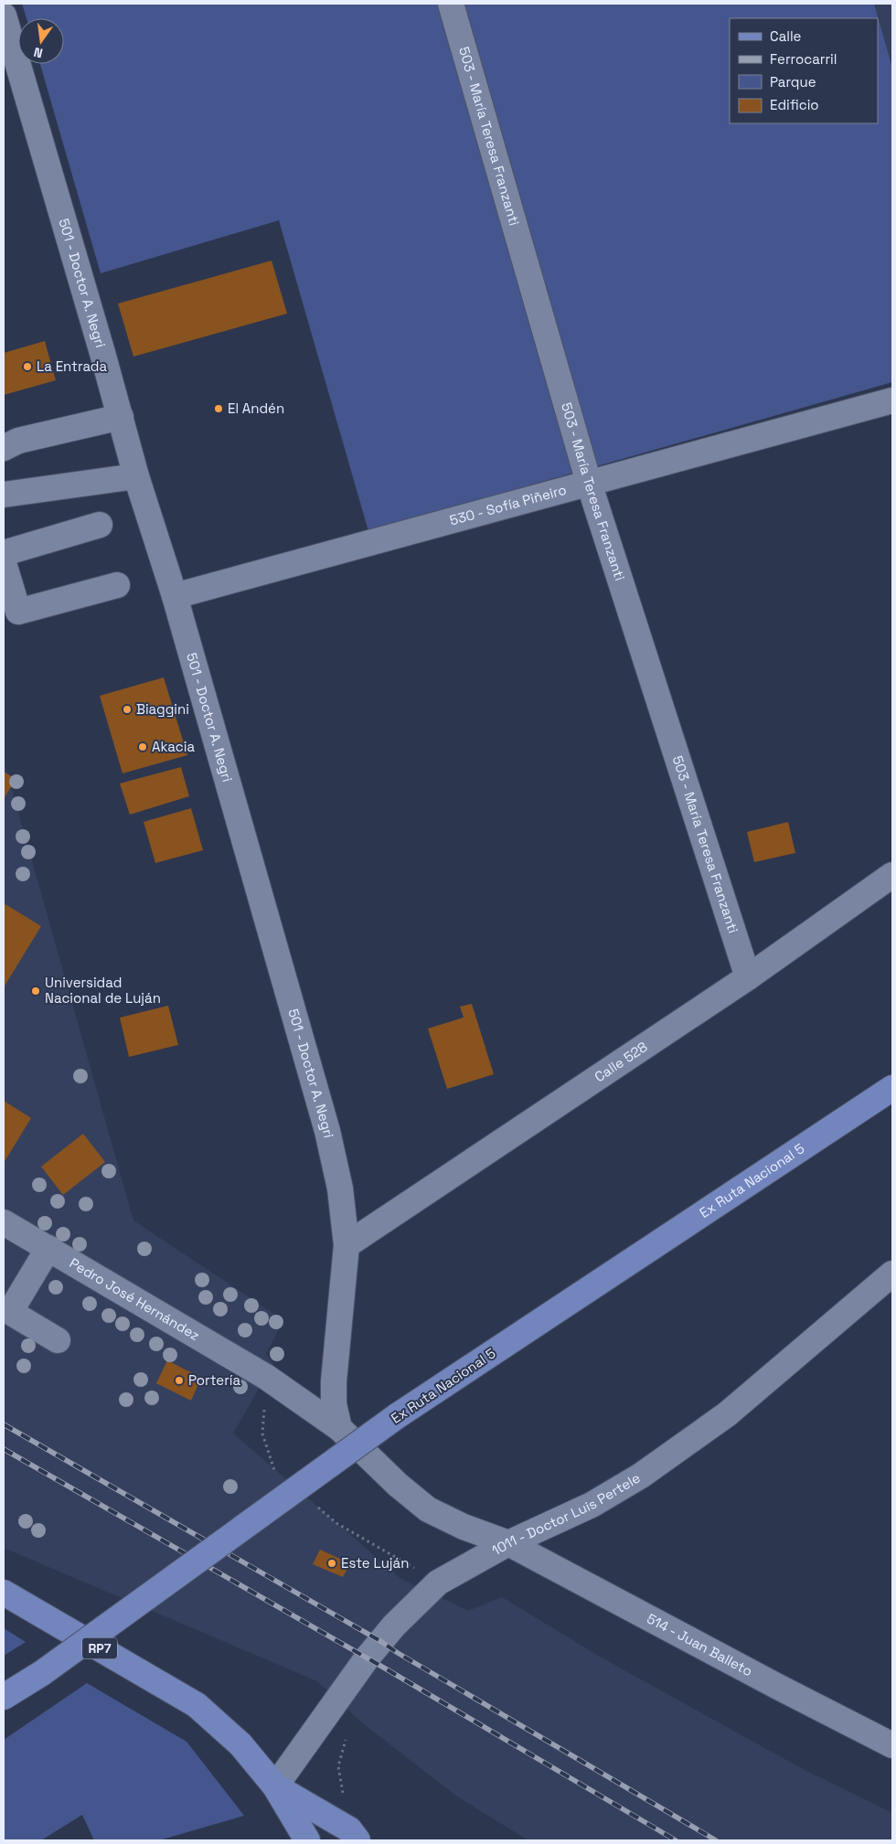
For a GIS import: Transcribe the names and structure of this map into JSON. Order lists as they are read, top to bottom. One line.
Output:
{"streets":{"main road":["Ex Ruta Nacional 5","RP7"],"street":["503 - María Teresa Franzanti","501 - Doctor A. Negri","530 - Sofía Piñeiro","Calle 528","Pedro José Hernández","1011 - Doctor Luis Pertele","514 - Juan Balleto"]},"crossings":[["503 - María Teresa Franzanti","530 - Sofía Piñeiro"],["503 - María Teresa Franzanti","Calle 528"],["501 - Doctor A. Negri","530 - Sofía Piñeiro"],["501 - Doctor A. Negri","Calle 528"],["501 - Doctor A. Negri","Pedro José Hernández"],["501 - Doctor A. Negri","514 - Juan Balleto"],["Pedro José Hernández","514 - Juan Balleto"],["1011 - Doctor Luis Pertele","514 - Juan Balleto"],["1011 - Doctor Luis Pertele","RP7"]],"places":["La Entrada","El Andén","Biaggini","Akacia","Universidad Nacional de Luján","Portería","Este Luján"],"legend":["Calle","Ferrocarril","Parque","Edificio"],"north":"bottom"}
